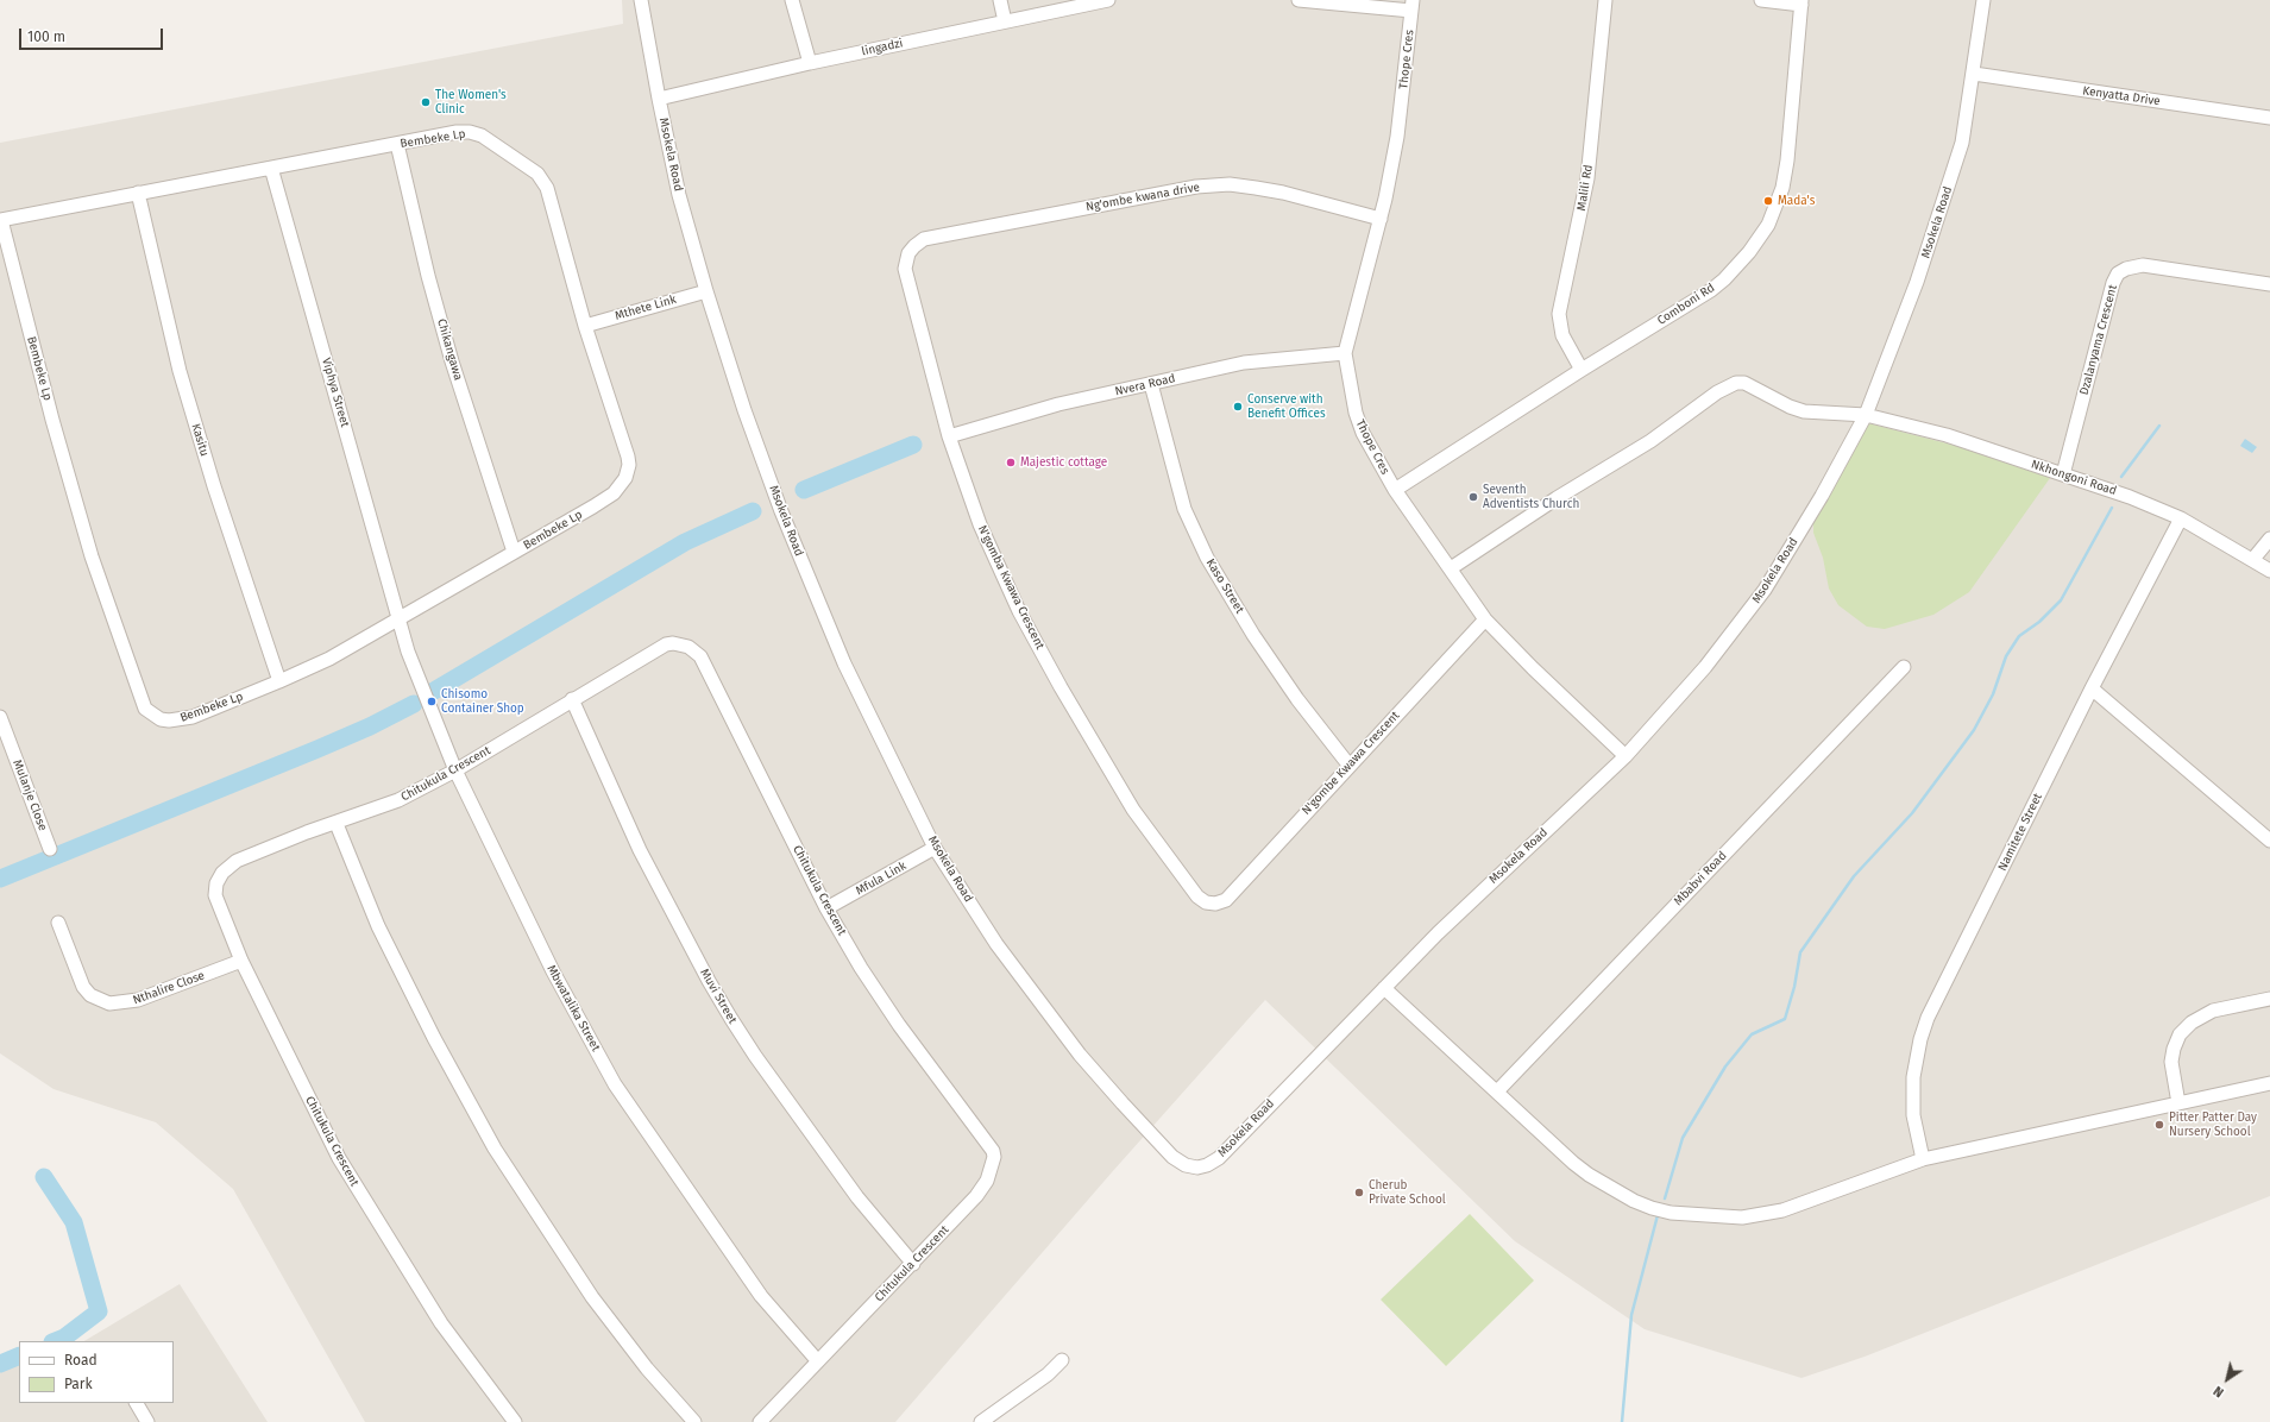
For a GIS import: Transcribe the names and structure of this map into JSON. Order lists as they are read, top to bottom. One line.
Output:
{"streets":{"street":["lingadzi","Thope Cres","Kenyatta Drive","Bembeke Lp","Msokela Road","Malili Rd","Ng'ombe kwana drive","Comboni Rd","Mthete Link","Dzalanyama Crescent","Chikangawa","Nvera Road","Viphya Street","Kasitu","Nkhongoni Road","Kaso Street","N'gomba Kwawa Crescent","N'gombe Kwawa Crescent","Chitukula Crescent","Mulanje Close","Namitete Street","Mfula Link","Mbabvi Road","Nthalire Close","Muvi Street","Mbwatalika Street"]},"crossings":[["lingadzi","Msokela Road"],["Thope Cres","Msokela Road"],["Thope Cres","Ng'ombe kwana drive"],["Thope Cres","Comboni Rd"],["Thope Cres","Nvera Road"],["Thope Cres","Nkhongoni Road"],["Thope Cres","N'gombe Kwawa Crescent"],["Kenyatta Drive","Msokela Road"],["Bembeke Lp","Mthete Link"],["Bembeke Lp","Chikangawa"],["Bembeke Lp","Viphya Street"],["Bembeke Lp","Kasitu"],["Bembeke Lp","Mbwatalika Street"],["Msokela Road","Mthete Link"],["Msokela Road","Nkhongoni Road"],["Msokela Road","Mfula Link"],["Malili Rd","Comboni Rd"],["Ng'ombe kwana drive","N'gomba Kwawa Crescent"],["Dzalanyama Crescent","Nkhongoni Road"],["Nvera Road","Kaso Street"],["Nvera Road","N'gomba Kwawa Crescent"],["Viphya Street","Mbwatalika Street"],["Nkhongoni Road","Namitete Street"],["Kaso Street","N'gombe Kwawa Crescent"],["N'gomba Kwawa Crescent","N'gombe Kwawa Crescent"],["Chitukula Crescent","Mfula Link"],["Chitukula Crescent","Nthalire Close"],["Chitukula Crescent","Muvi Street"],["Chitukula Crescent","Mbwatalika Street"]],"places":["The Women's Clinic","Mada's","Conserve with Benefit Offices","Majestic cottage","Seventh Adventists Church","Chisomo Container Shop","Pitter Patter Day Nursery School","Cherub Private School"],"legend":["Road","Park"],"scale_bar":"100 m","north":"bottom left"}
